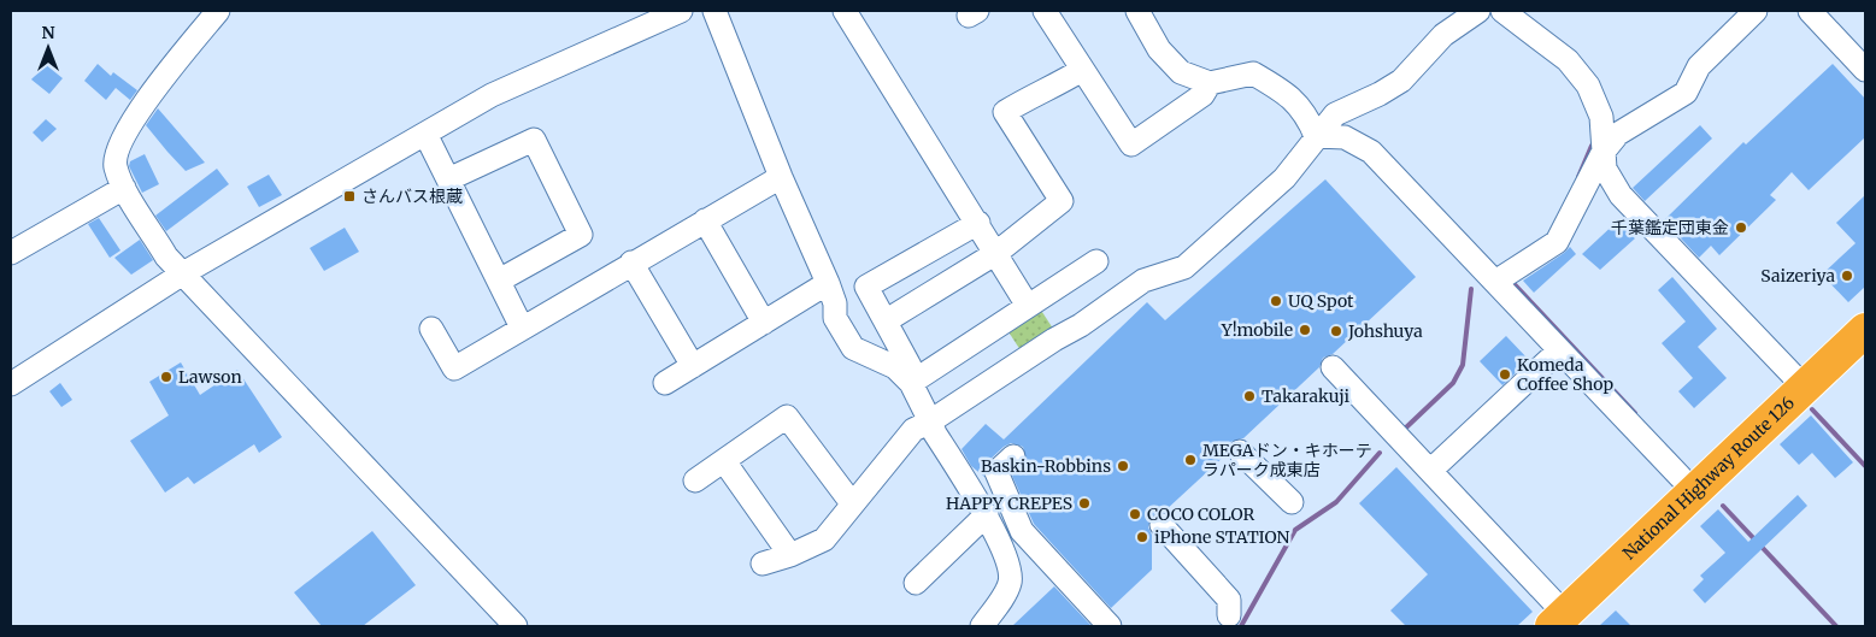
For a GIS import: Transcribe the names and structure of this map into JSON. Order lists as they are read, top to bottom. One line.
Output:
{"streets":{"highway":["National Highway Route 126"]},"places":{"transit":["さんバス根蔵"],"other":["千葉鑑定団東金","Saizeriya","UQ Spot","Y!mobile","Johshuya","Komeda Coffee Shop","Lawson","Takarakuji","MEGAドン・キホーテ ラパーク成東店","Baskin-Robbins","HAPPY CREPES","COCO COLOR","iPhone STATION"]},"north":"top"}
